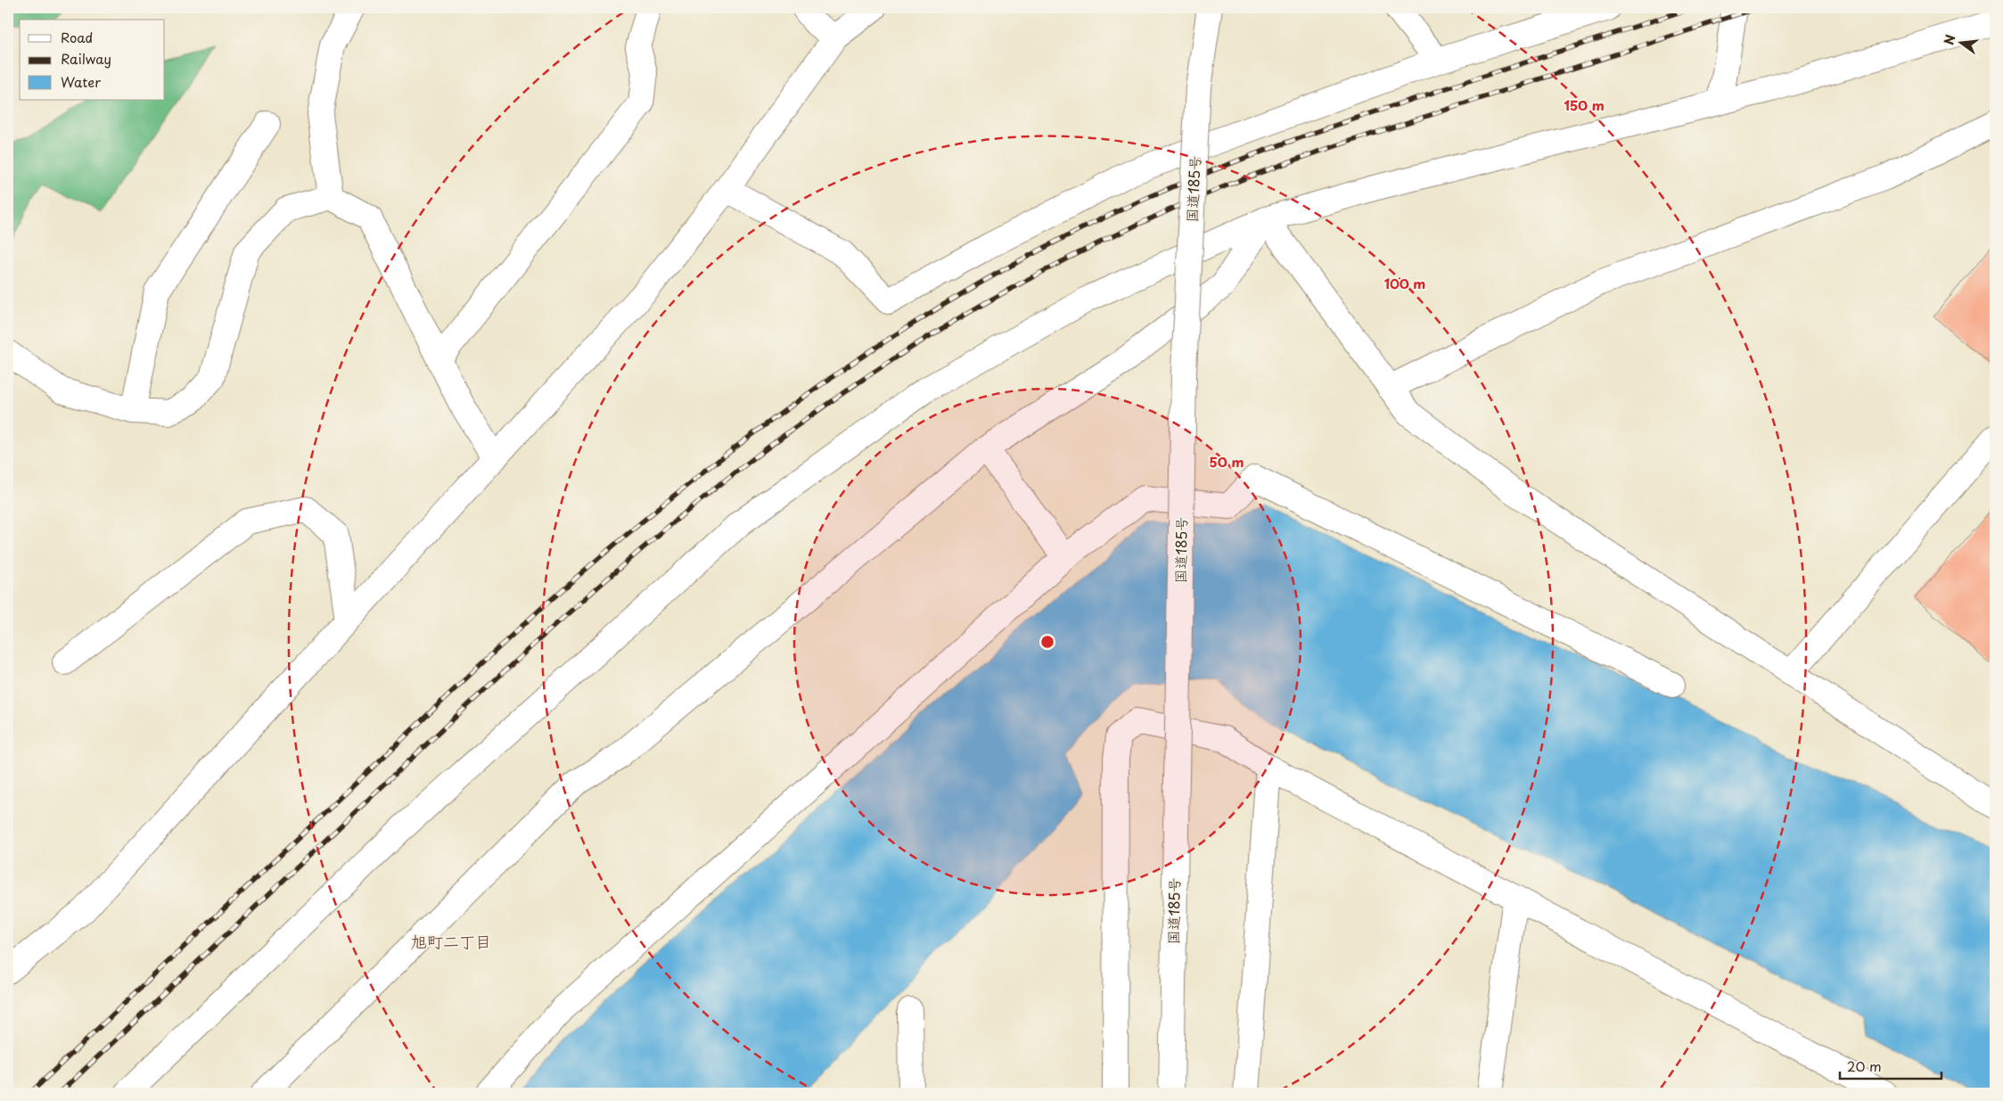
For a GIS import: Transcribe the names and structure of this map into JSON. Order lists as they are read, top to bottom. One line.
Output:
{"streets":{"main road":["国道185号"]},"districts":["旭町二丁目"],"legend":["Road","Railway","Water"],"scale_bar":"20 m","north":"left","rings":["150 m","100 m","50 m"]}
